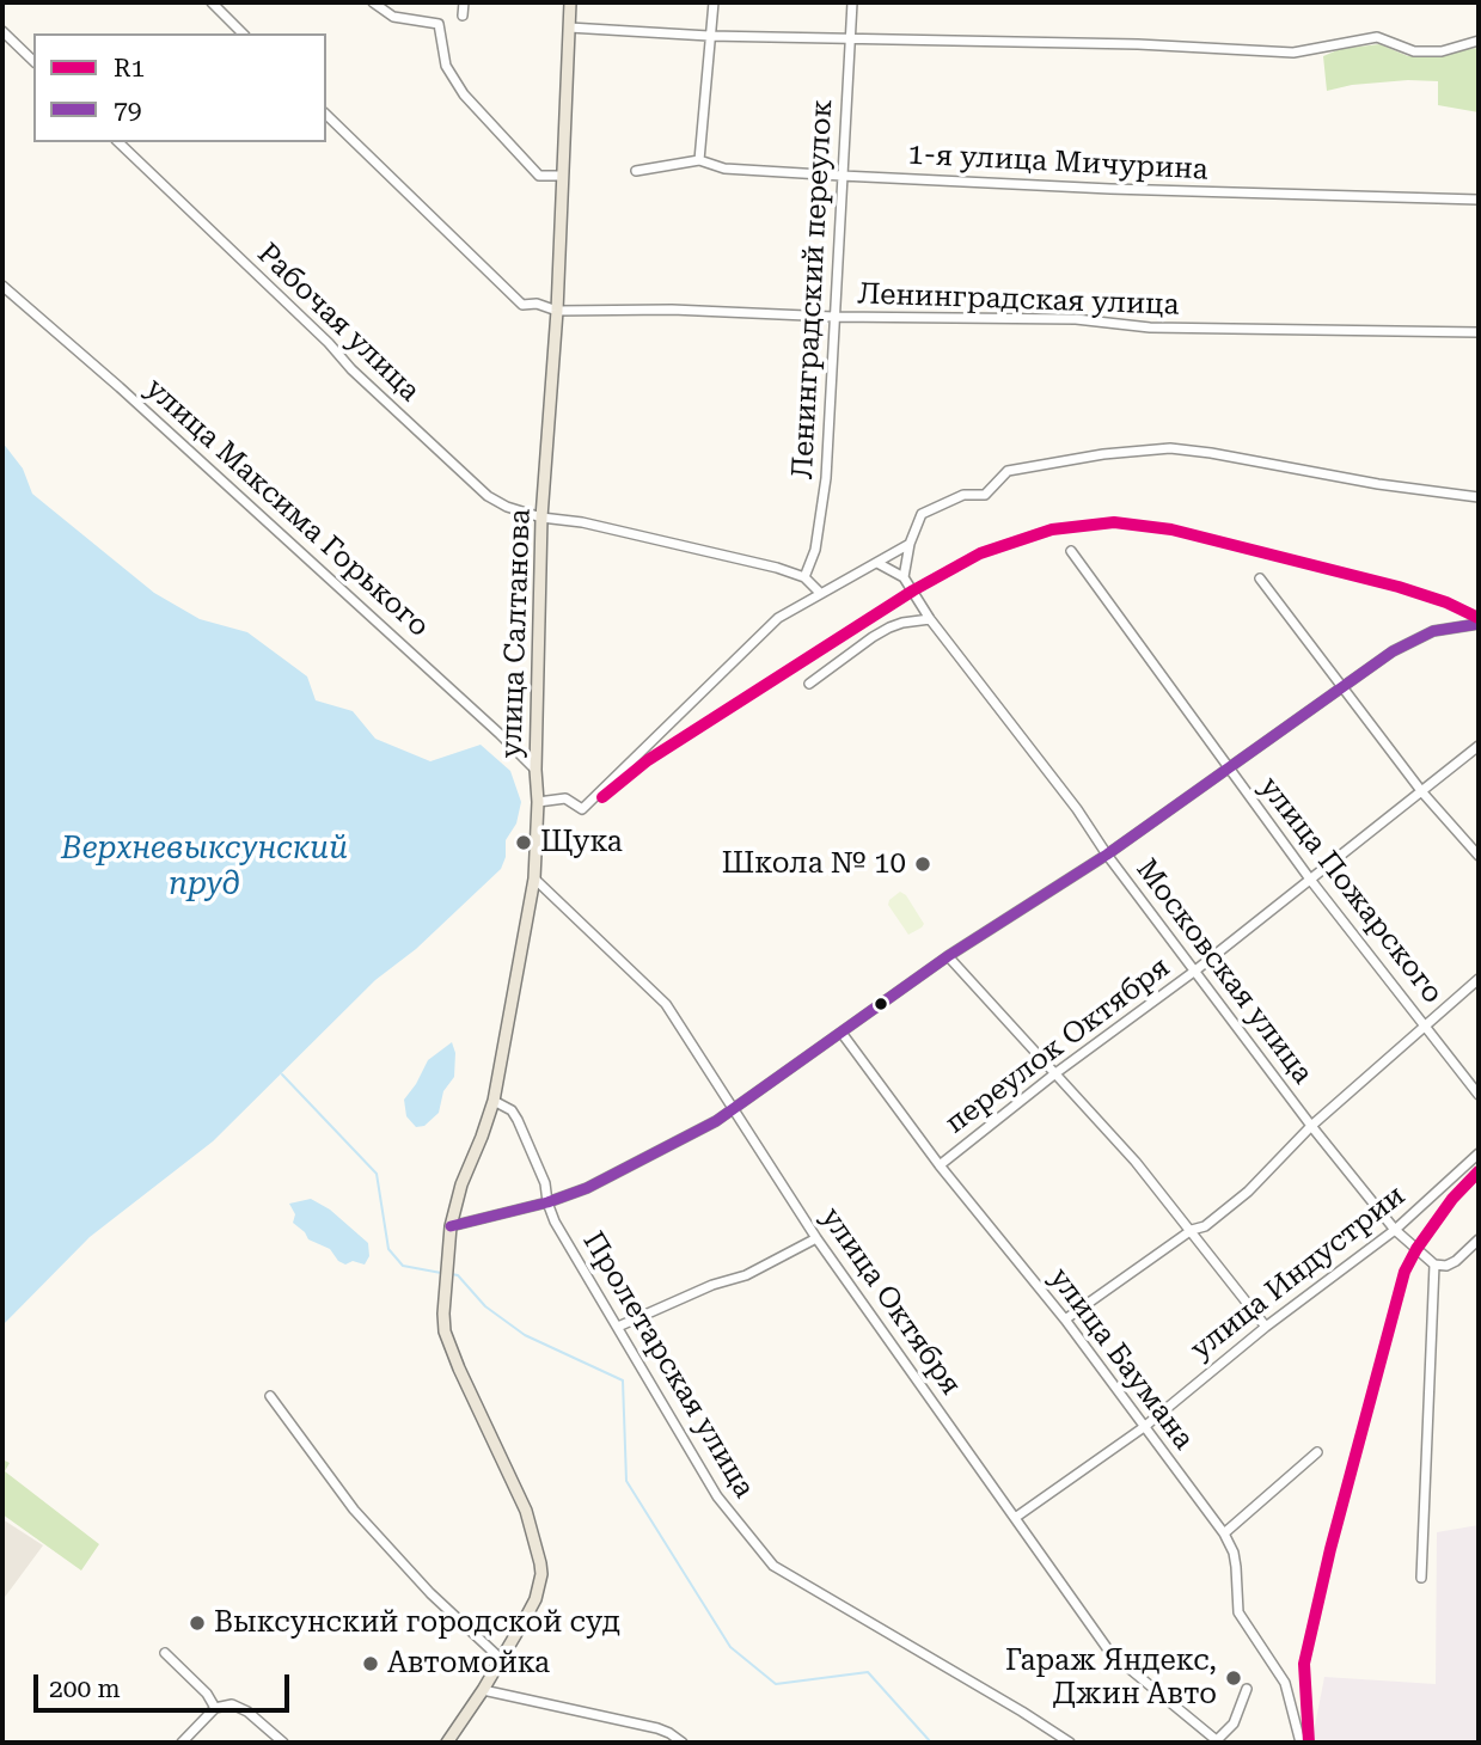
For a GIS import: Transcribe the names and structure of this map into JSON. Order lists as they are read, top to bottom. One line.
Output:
{"streets":{"main road":["улица Салтанова"],"street":["1-я улица Мичурина","Ленинградский переулок","Ленинградская улица","Рабочая улица","улица Максима Горького","улица Пожарского","Московская улица","переулок Октября","улица Индустрии","улица Октября","улица Баумана","Пролетарская улица"]},"crossings":[["1-я улица Мичурина","Ленинградский переулок"],["Ленинградский переулок","Ленинградская улица"],["Ленинградский переулок","Рабочая улица"],["Ленинградская улица","улица Салтанова"],["Рабочая улица","улица Салтанова"],["улица Максима Горького","улица Салтанова"],["улица Салтанова","улица Октября"],["улица Салтанова","Пролетарская улица"],["улица Пожарского","переулок Октября"],["Московская улица","переулок Октября"],["Московская улица","улица Индустрии"],["переулок Октября","улица Баумана"],["улица Индустрии","улица Октября"],["улица Индустрии","улица Баумана"]],"water":["Верхневыксунский пруд"],"places":["Щука","Школа № 10","Выксунский городской суд","Автомойка","Гараж Яндекс, Джин Авто"],"lines":["transit line R1","transit line 79"],"legend":["R1","79"],"scale_bar":"200 m"}
